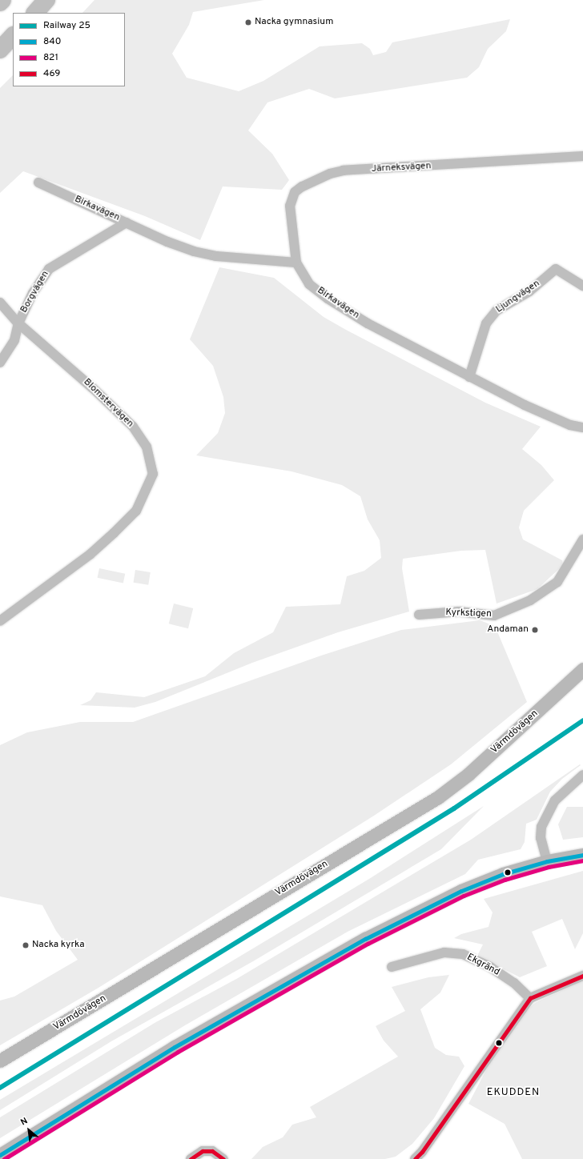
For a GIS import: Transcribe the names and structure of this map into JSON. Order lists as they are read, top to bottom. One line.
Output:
{"streets":{"main road":["Värmdövägen"],"street":["Järneksvägen","Birkavägen","Borgvägen","Ljungvägen","Blomstervägen","Kyrkstigen","Ekgränd"]},"crossings":[["Järneksvägen","Birkavägen"],["Birkavägen","Borgvägen"],["Birkavägen","Ljungvägen"],["Borgvägen","Blomstervägen"]],"districts":["EKUDDEN"],"places":["Nacka gymnasium","Andaman","Nacka kyrka"],"lines":["rail line 25","transit line 840","transit line 821","transit line 469"],"legend":["Railway 25","840","821","469"],"north":"top left"}
